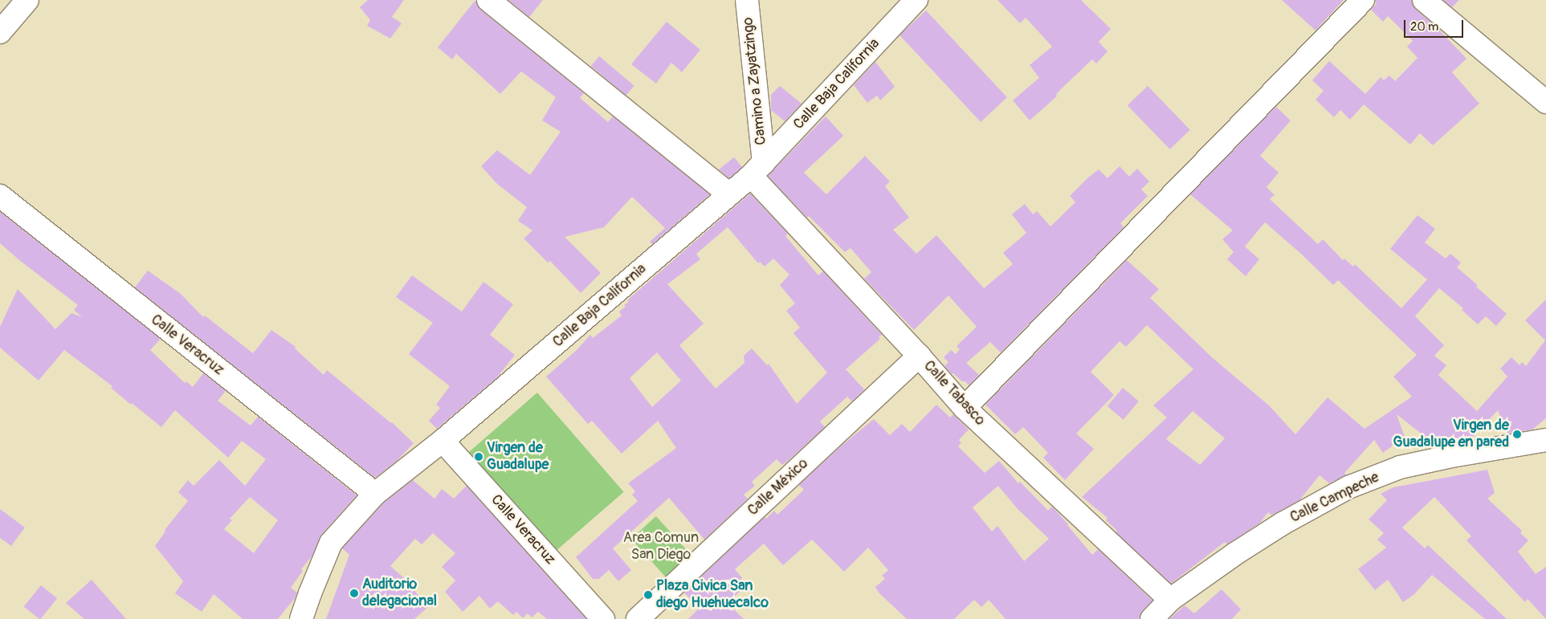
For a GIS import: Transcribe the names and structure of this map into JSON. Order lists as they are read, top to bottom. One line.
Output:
{"streets":{"street":["Camino a Zayatzingo","Calle Baja California","Calle Veracruz","Calle Tabasco","Calle México","Calle Campeche"]},"crossings":[["Camino a Zayatzingo","Calle Baja California"],["Camino a Zayatzingo","Calle Tabasco"],["Calle Baja California","Calle Veracruz"],["Calle Baja California","Calle Tabasco"],["Calle Tabasco","Calle México"],["Calle Tabasco","Calle Campeche"]],"parks":["Area Comun San Diego"],"places":["Virgen de Guadalupe en pared","Virgen de Guadalupe","Auditorio delegacional","Plaza Civica San diego Huehuecalco"],"scale_bar":"20 m"}
